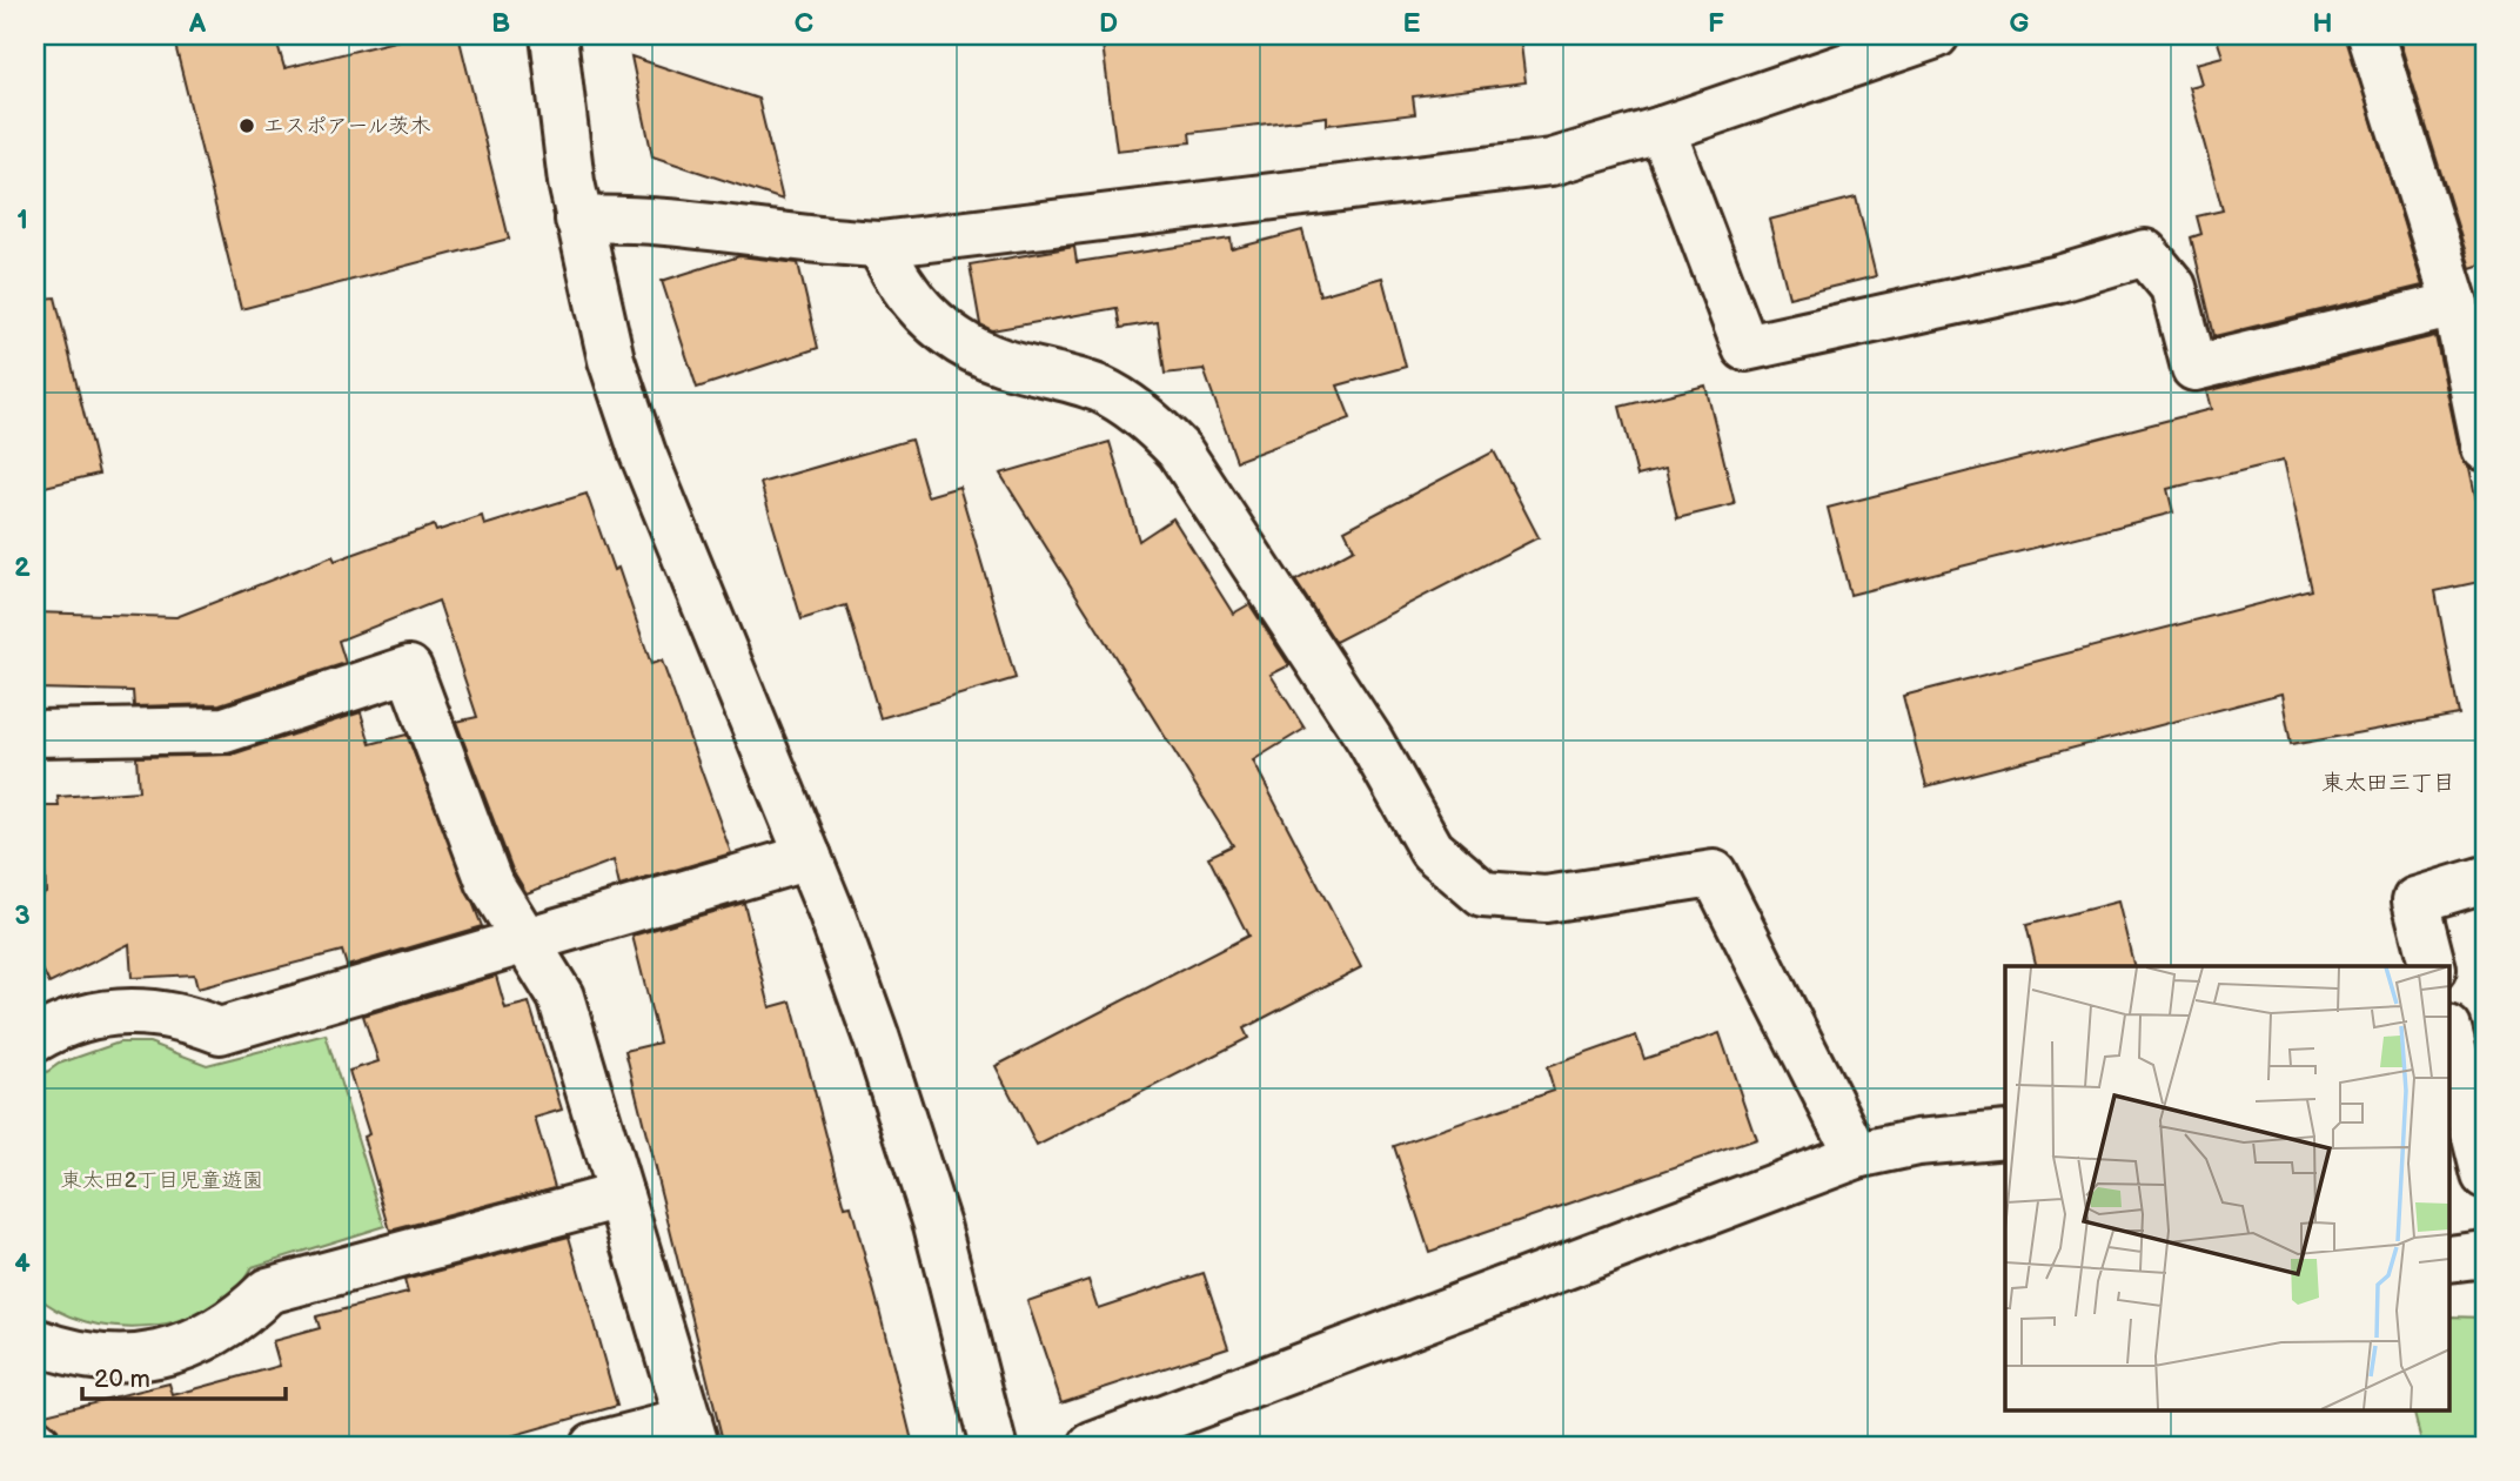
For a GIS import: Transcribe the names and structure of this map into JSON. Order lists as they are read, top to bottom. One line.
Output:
{"districts":["東太田三丁目"],"parks":["東太田2丁目児童遊園"],"places":["エスポアール茨木"],"scale_bar":"20 m","grid":{"columns":["A","B","C","D","E","F","G","H"],"rows":["1","2","3","4"]}}
